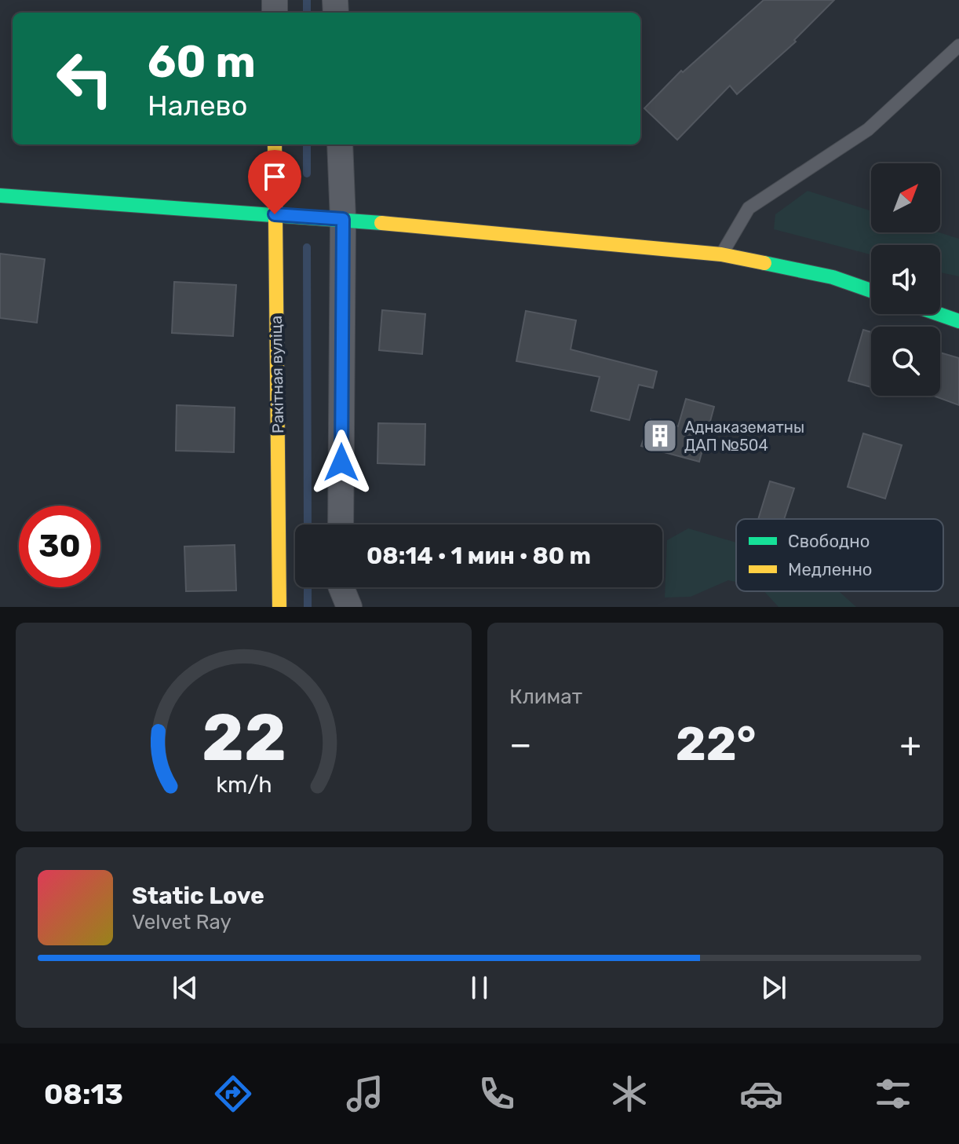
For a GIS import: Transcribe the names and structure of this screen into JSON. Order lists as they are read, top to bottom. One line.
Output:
{"streets":{"street":["Ракітная вуліца"]},"places":{"building":["Аднаказематны ДАП №504"]},"legend":["Свободно","Медленно"],"north":"top right","page":{"turn":["60 m","Налево"],"limit":"30","trip":"08:14 · 1 мин · 80 m","tile":"Климат","heat":["−","22°","+"],"song":["Static Love","Velvet Ray"],"tabs":"08:13","gauge":["22","km/h"]}}
